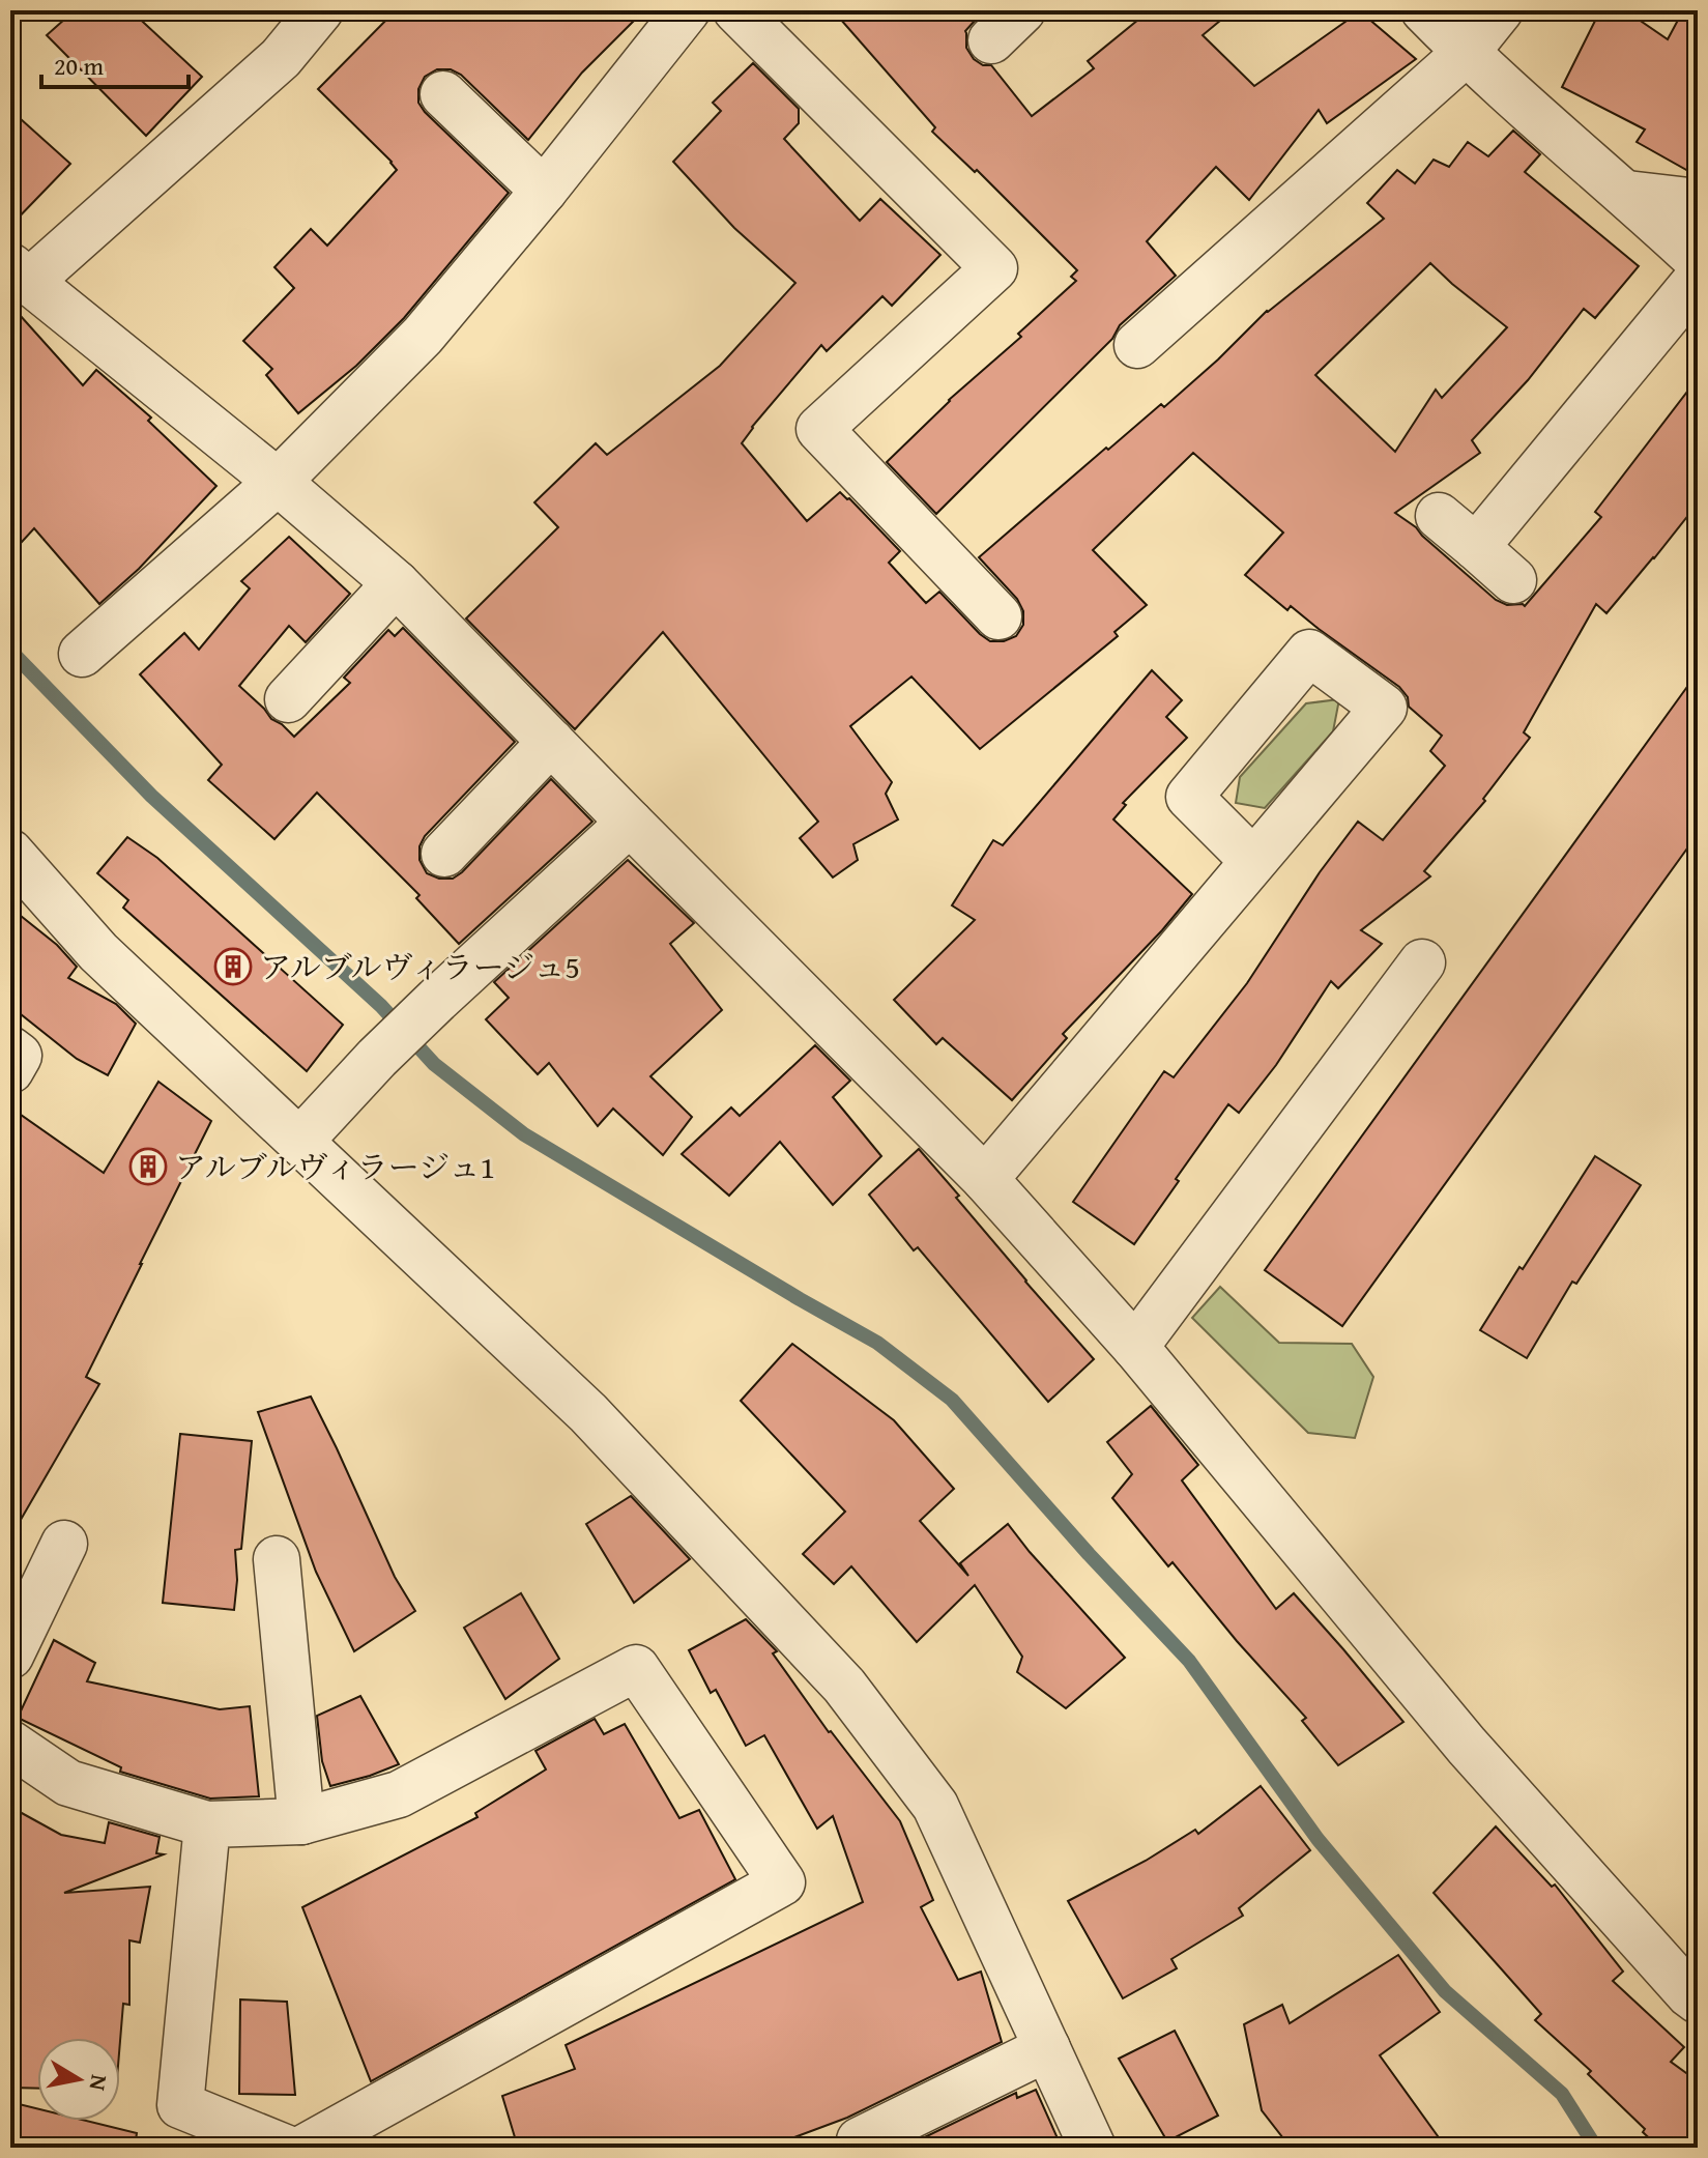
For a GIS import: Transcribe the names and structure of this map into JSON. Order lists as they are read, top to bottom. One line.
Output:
{"places":{"building":["アルブルヴィラージュ5","アルブルヴィラージュ1"]},"scale_bar":"20 m","north":"right"}
